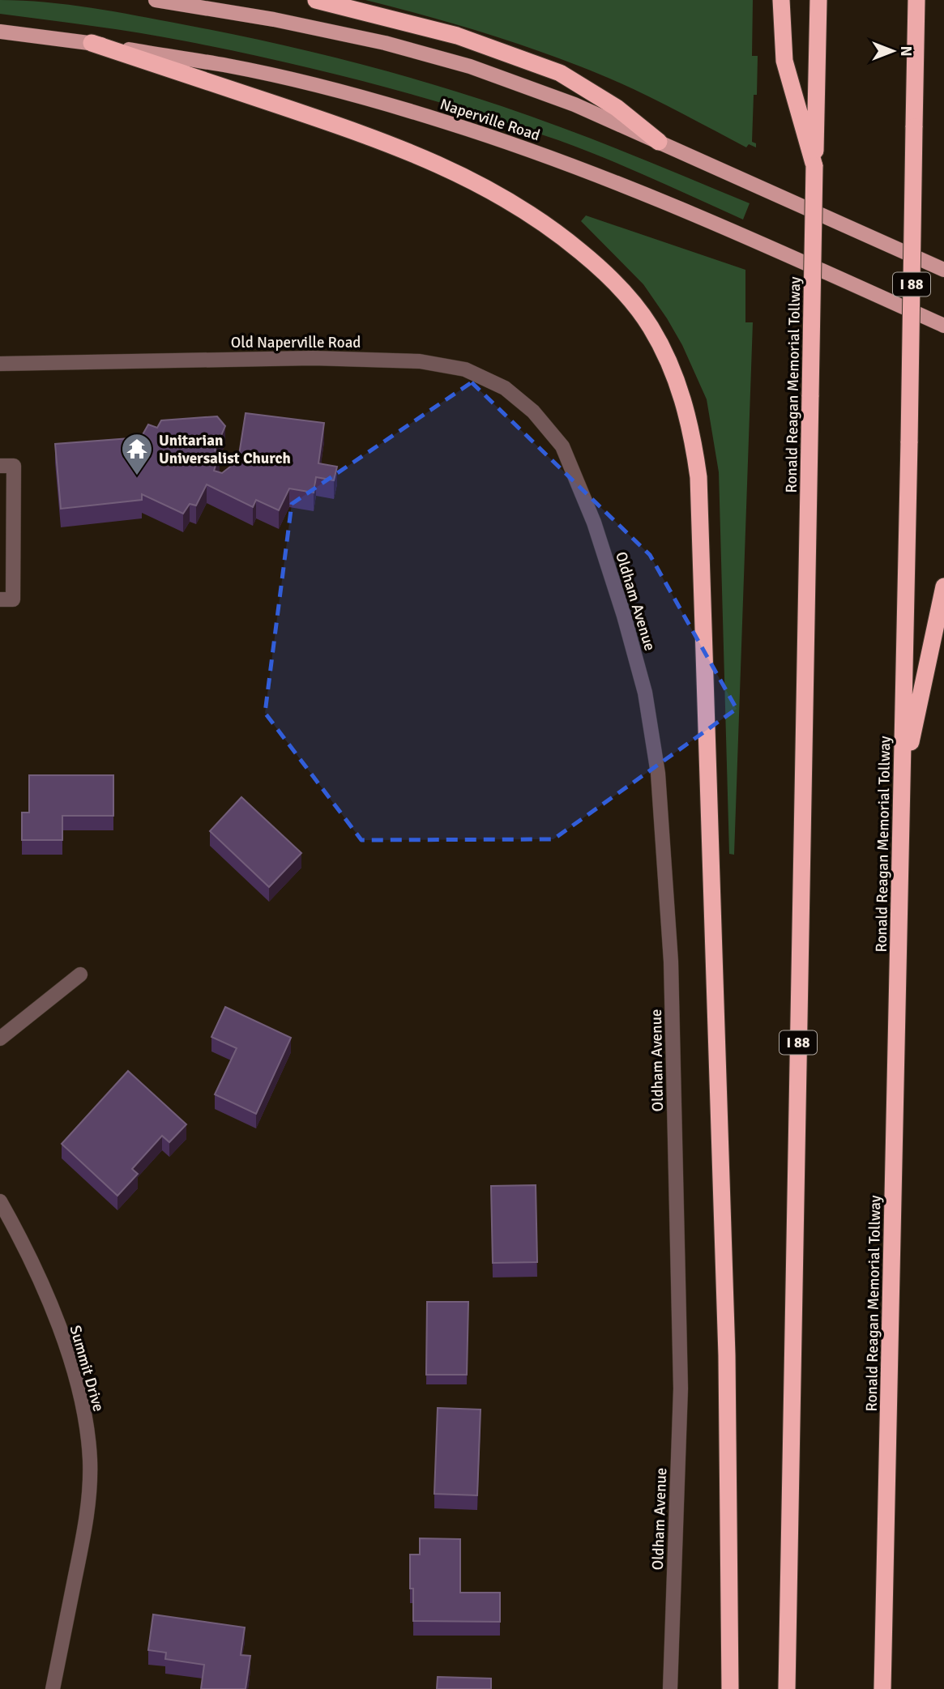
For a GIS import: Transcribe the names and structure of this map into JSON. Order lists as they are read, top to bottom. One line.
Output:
{"streets":{"highway":["I 88","Ronald Reagan Memorial Tollway"],"main road":["Naperville Road"],"street":["Old Naperville Road","Oldham Avenue","Summit Drive"]},"crossings":[["Old Naperville Road","Oldham Avenue"]],"places":{"temple":["Unitarian Universalist Church"]},"north":"right"}
